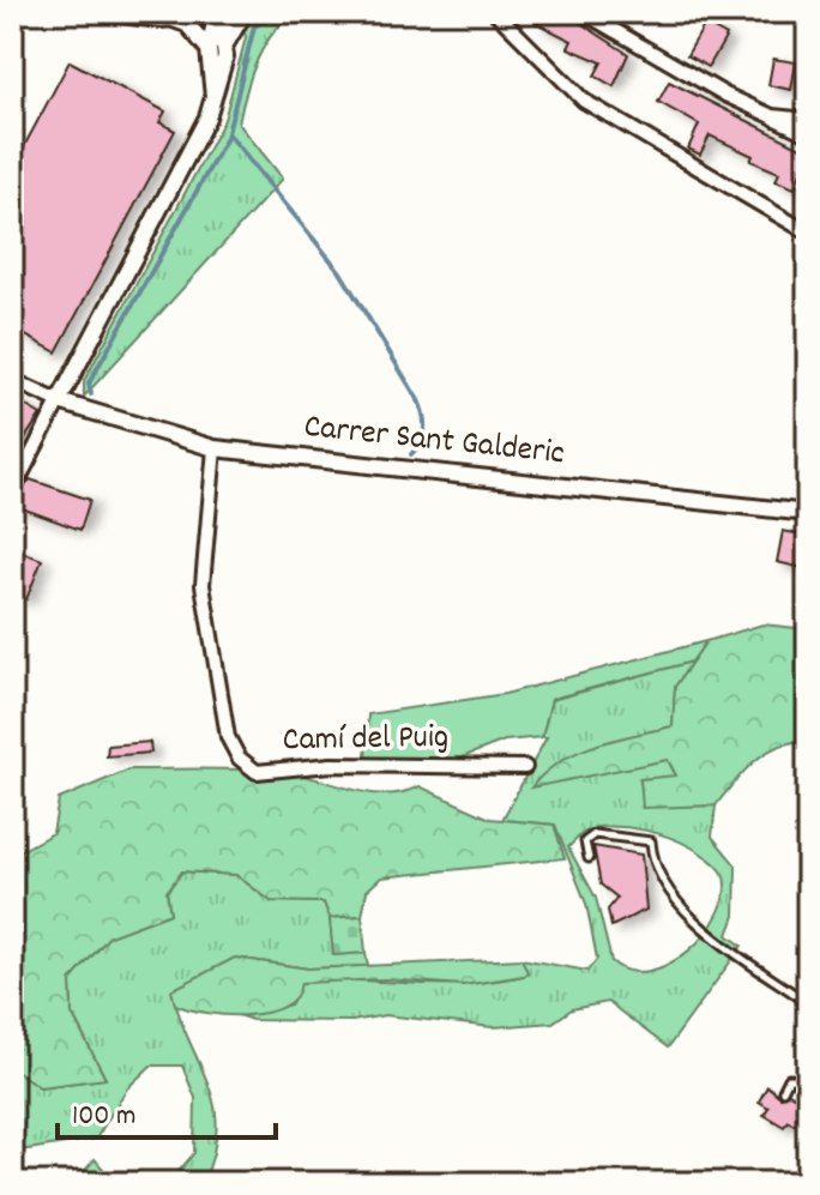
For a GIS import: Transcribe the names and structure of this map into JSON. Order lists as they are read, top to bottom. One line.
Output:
{"streets":{"street":["Carrer Sant Galderic","Camí del Puig"]},"crossings":[["Carrer Sant Galderic","Camí del Puig"]],"scale_bar":"100 m"}
